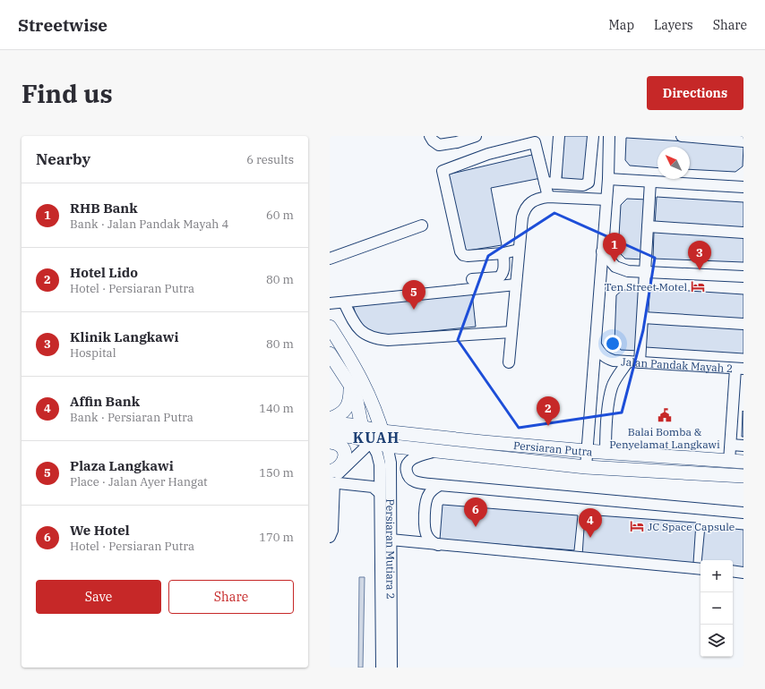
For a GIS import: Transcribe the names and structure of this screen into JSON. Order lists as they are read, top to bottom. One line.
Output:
{"streets":{"main road":["Persiaran Putra","Persiaran Mutiara 2"],"street":["Jalan Pandak Mayah 2"]},"crossings":[["Persiaran Putra","Persiaran Mutiara 2"]],"districts":["KUAH"],"places":{"hotel":["Ten Street Motel","JC Space Capsule"],"public building":["Balai Bomba & Penyelamat Langkawi"]},"north":"top left","page":{"header":"Streetwise","nav":["Map","Layers","Share"],"buttons":["Directions",["Save","Share"]],"title":"Find us","heading":["Nearby","6 results"],"list":[{"mark":"1","name":"RHB Bank","note":"Bank · Jalan Pandak Mayah 4","value":"60 m"},{"mark":"2","name":"Hotel Lido","note":"Hotel · Persiaran Putra","value":"80 m"},{"mark":"3","name":"Klinik Langkawi","note":"Hospital","value":"80 m"},{"mark":"4","name":"Affin Bank","note":"Bank · Persiaran Putra","value":"140 m"},{"mark":"5","name":"Plaza Langkawi","note":"Place · Jalan Ayer Hangat","value":"150 m"},{"mark":"6","name":"We Hotel","note":"Hotel · Persiaran Putra","value":"170 m"}],"pins":["1","3","5","2","6","4"],"map_buttons":["+","−"]}}
